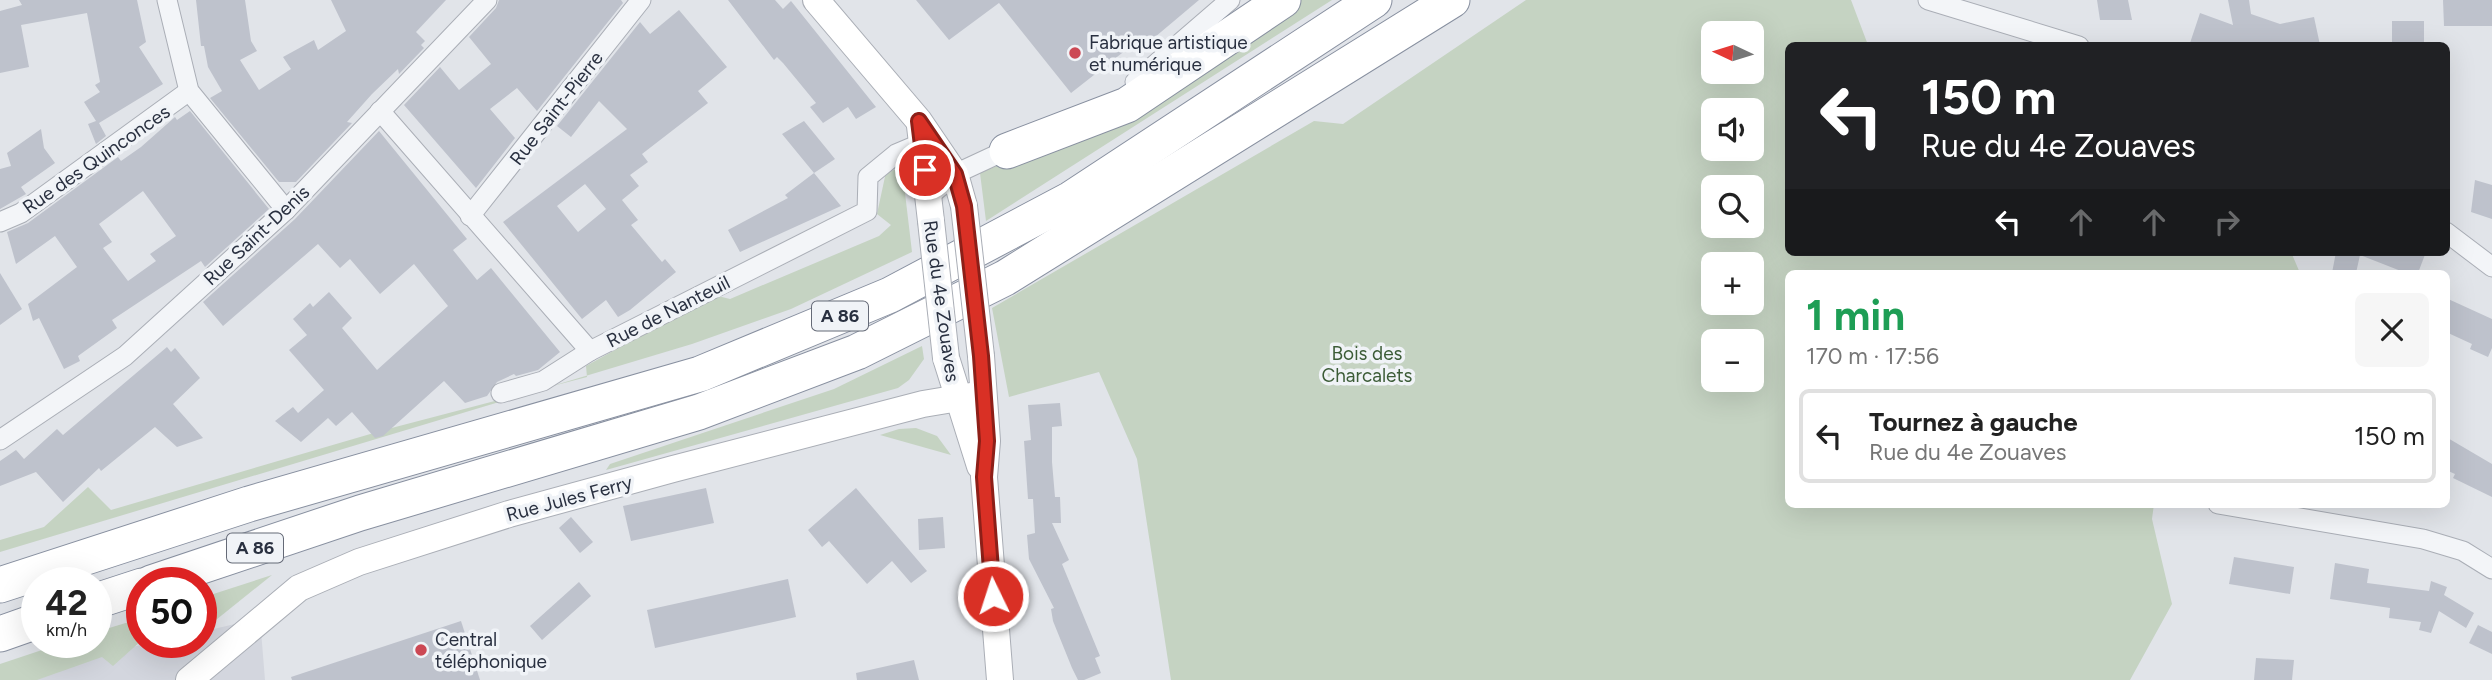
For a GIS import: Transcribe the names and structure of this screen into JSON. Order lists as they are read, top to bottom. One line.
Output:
{"streets":{"highway":["A 86"],"main road":["Rue du 4e Zouaves","Rue Jules Ferry"],"street":["Rue Saint-Pierre","Rue des Quinconces","Rue Saint-Denis","Rue de Nanteuil"]},"crossings":[["Rue Saint-Pierre","Rue de Nanteuil"],["Rue Saint-Denis","Rue de Nanteuil"],["Rue du 4e Zouaves","Rue de Nanteuil"],["Rue du 4e Zouaves","Rue Jules Ferry"]],"parks":["Bois des Charcalets"],"places":["Fabrique artistique et numérique","Central téléphonique"],"north":"left","page":{"map_buttons":["+","−"],"turn":["150 m","Rue du 4e Zouaves"],"heading":["1 min","170 m · 17:56"],"list":[{"name":"Tournez à gauche","note":"Rue du 4e Zouaves","value":"150 m"}],"speed":"42 km/h","limit":"50"}}
